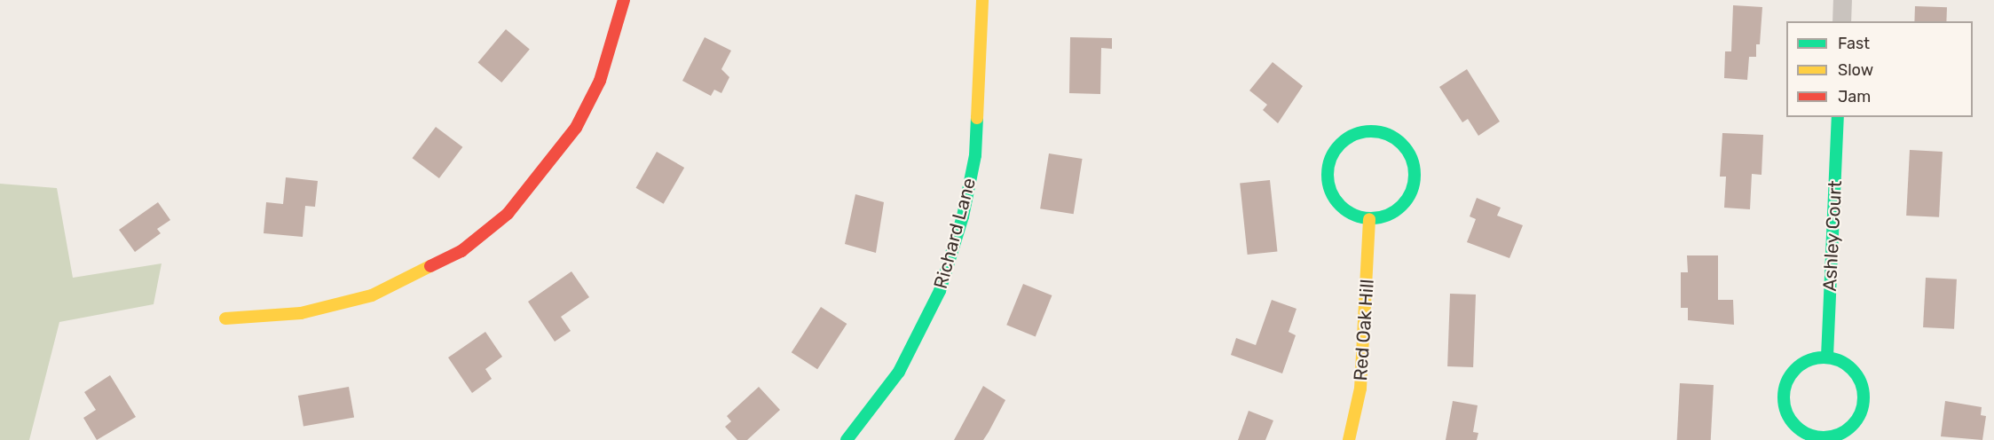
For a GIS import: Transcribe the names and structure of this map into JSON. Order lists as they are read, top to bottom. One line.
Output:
{"streets":{"street":["Richard Lane","Ashley Court","Red Oak Hill"]},"legend":["Fast","Slow","Jam"]}
